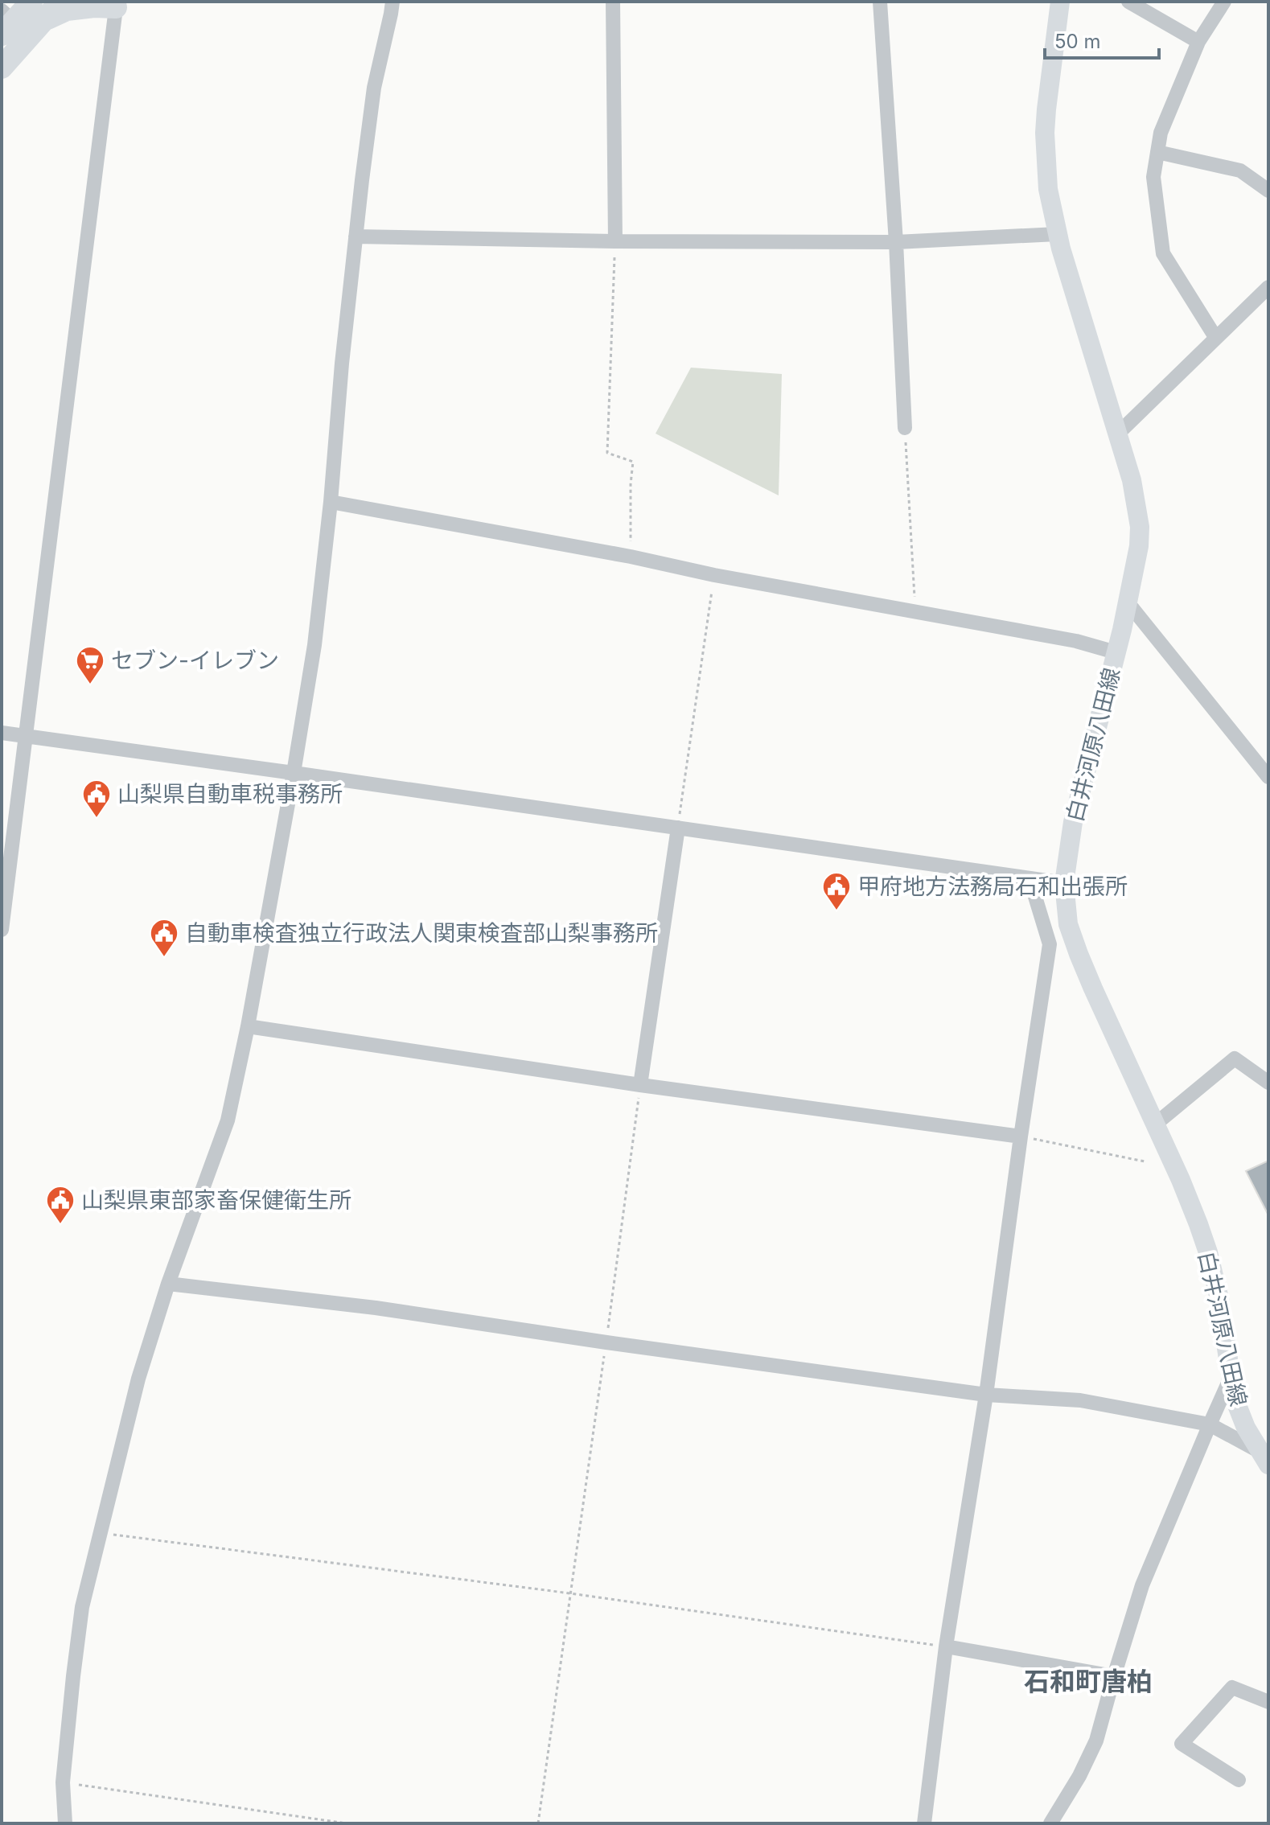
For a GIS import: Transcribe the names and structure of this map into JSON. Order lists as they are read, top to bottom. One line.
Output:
{"streets":{"main road":["白井河原八田線"]},"districts":["石和町唐柏"],"places":{"supermarket":["セブン-イレブン"],"public building":["山梨県自動車税事務所","甲府地方法務局石和出張所","自動車検査独立行政法人関東検査部山梨事務所","山梨県東部家畜保健衛生所"]},"scale_bar":"50 m"}
